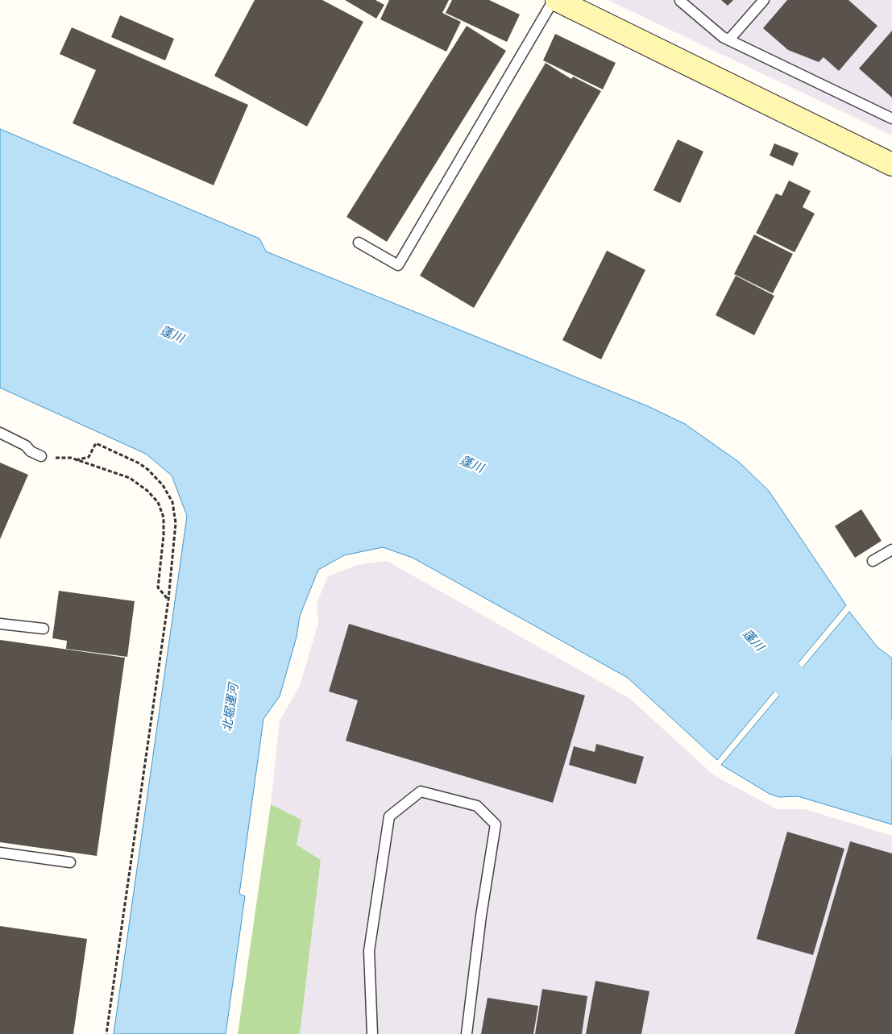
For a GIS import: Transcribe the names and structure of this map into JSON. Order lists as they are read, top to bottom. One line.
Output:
{"water":["蓬川","北堀運河"]}
